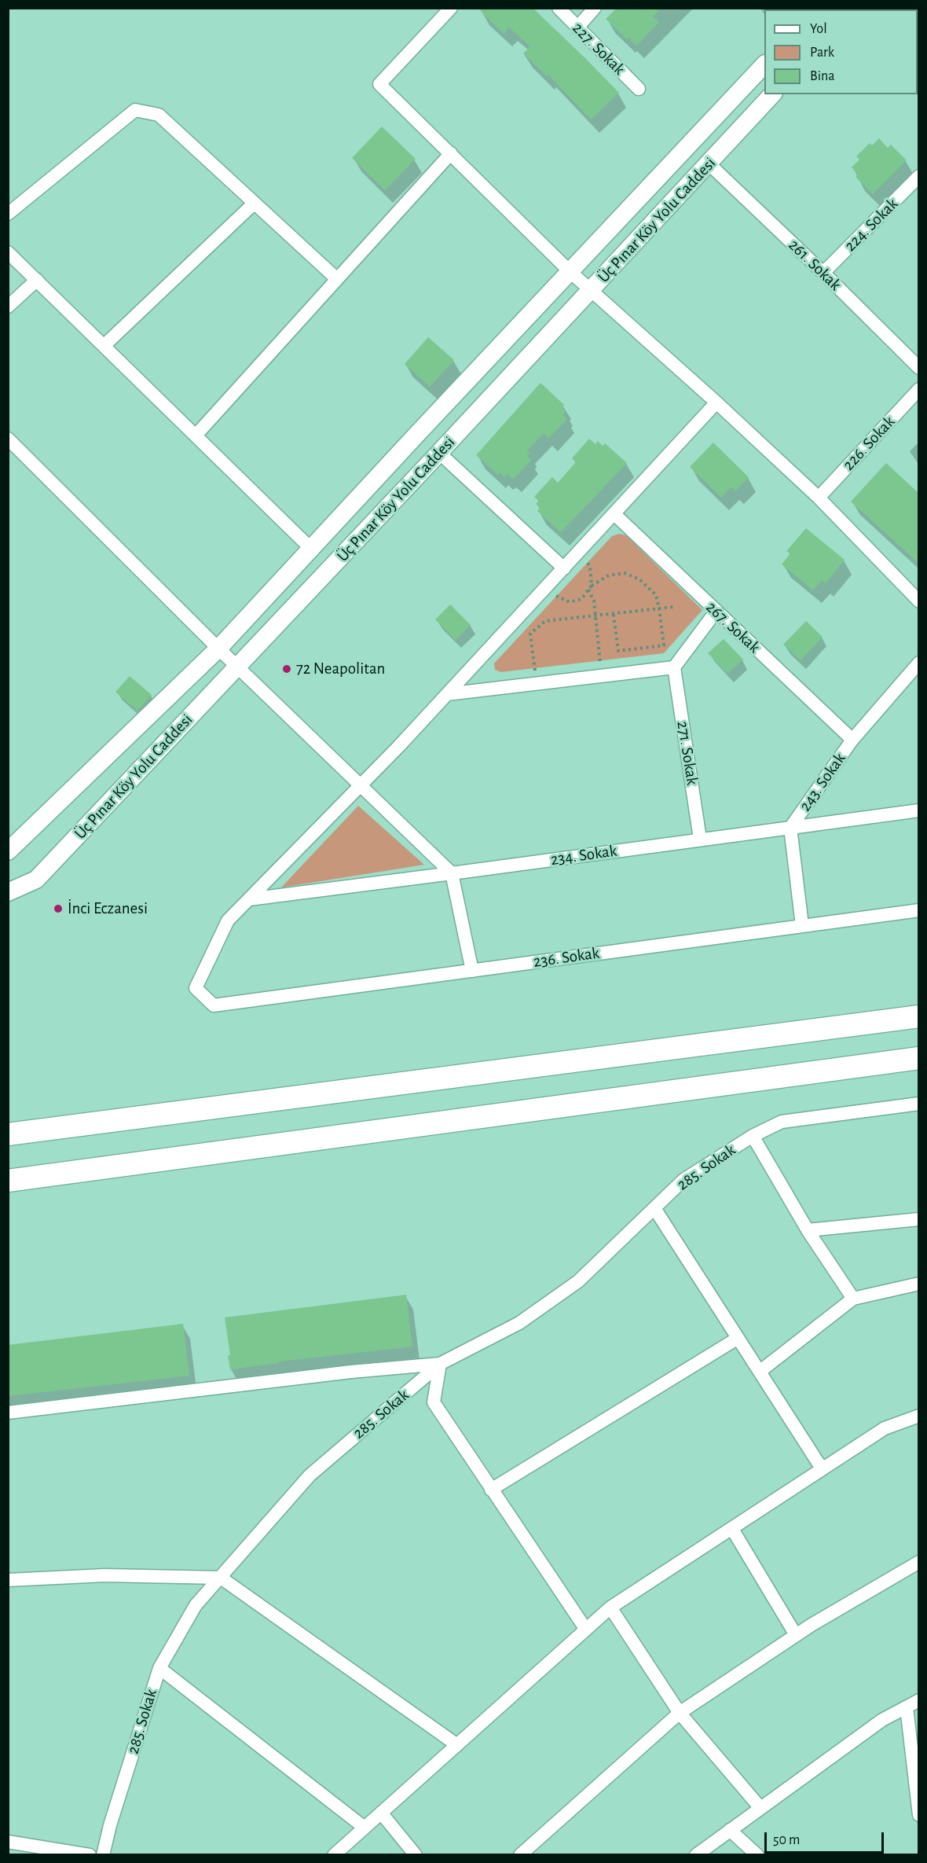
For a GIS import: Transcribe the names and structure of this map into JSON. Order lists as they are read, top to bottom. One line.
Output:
{"streets":{"main road":["Üç Pınar Köy Yolu Caddesi"],"street":["227. Sokak","224. Sokak","261. Sokak","226. Sokak","267. Sokak","271. Sokak","243. Sokak","234. Sokak","236. Sokak","285. Sokak"]},"crossings":[["Üç Pınar Köy Yolu Caddesi","261. Sokak"],["224. Sokak","261. Sokak"],["267. Sokak","243. Sokak"],["271. Sokak","234. Sokak"],["243. Sokak","234. Sokak"],["243. Sokak","236. Sokak"],["234. Sokak","236. Sokak"]],"places":["72 Neapolitan","İnci Eczanesi"],"legend":["Yol","Park","Bina"],"scale_bar":"50 m"}
